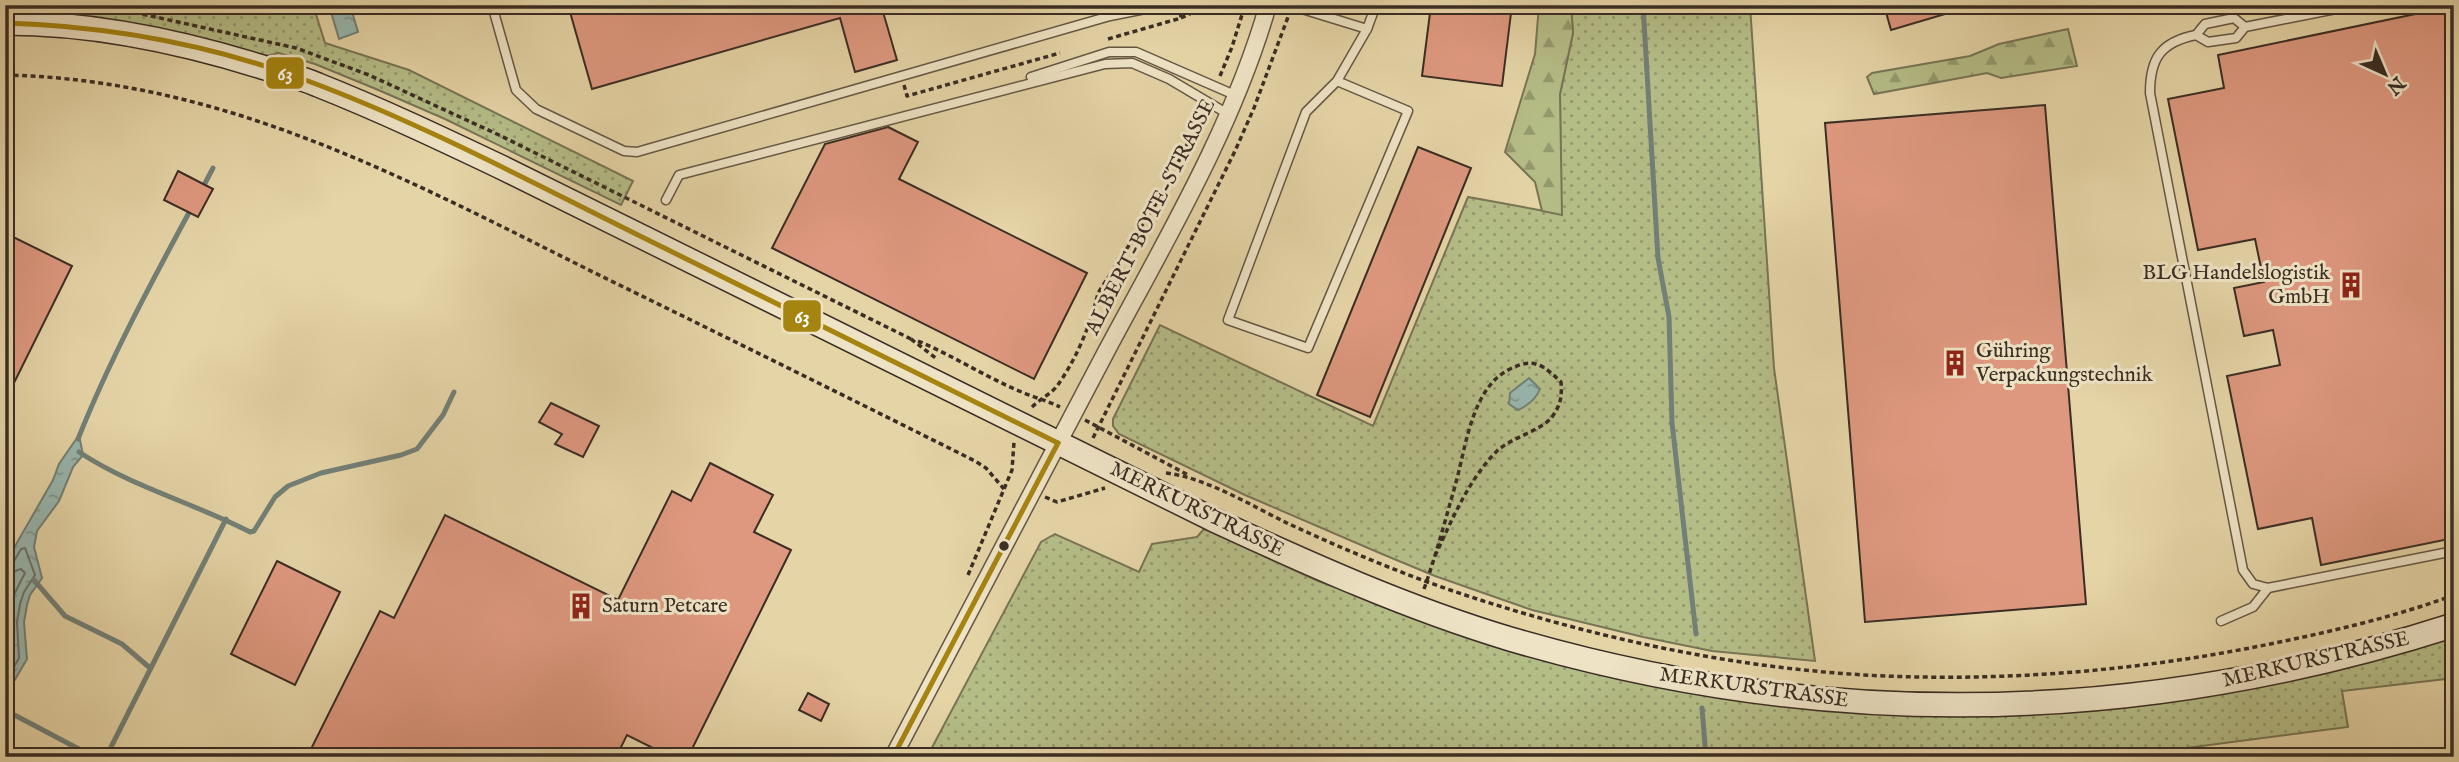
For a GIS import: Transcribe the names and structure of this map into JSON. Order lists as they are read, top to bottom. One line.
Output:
{"streets":{"street":["ALBERT-BOTE-STRASSE","MERKURSTRASSE"]},"crossings":[["ALBERT-BOTE-STRASSE","MERKURSTRASSE"]],"places":{"building":["BLG Handelslogistik GmbH","Gühring Verpackungstechnik","Saturn Petcare"]},"lines":["transit line 63"],"north":"bottom right"}
